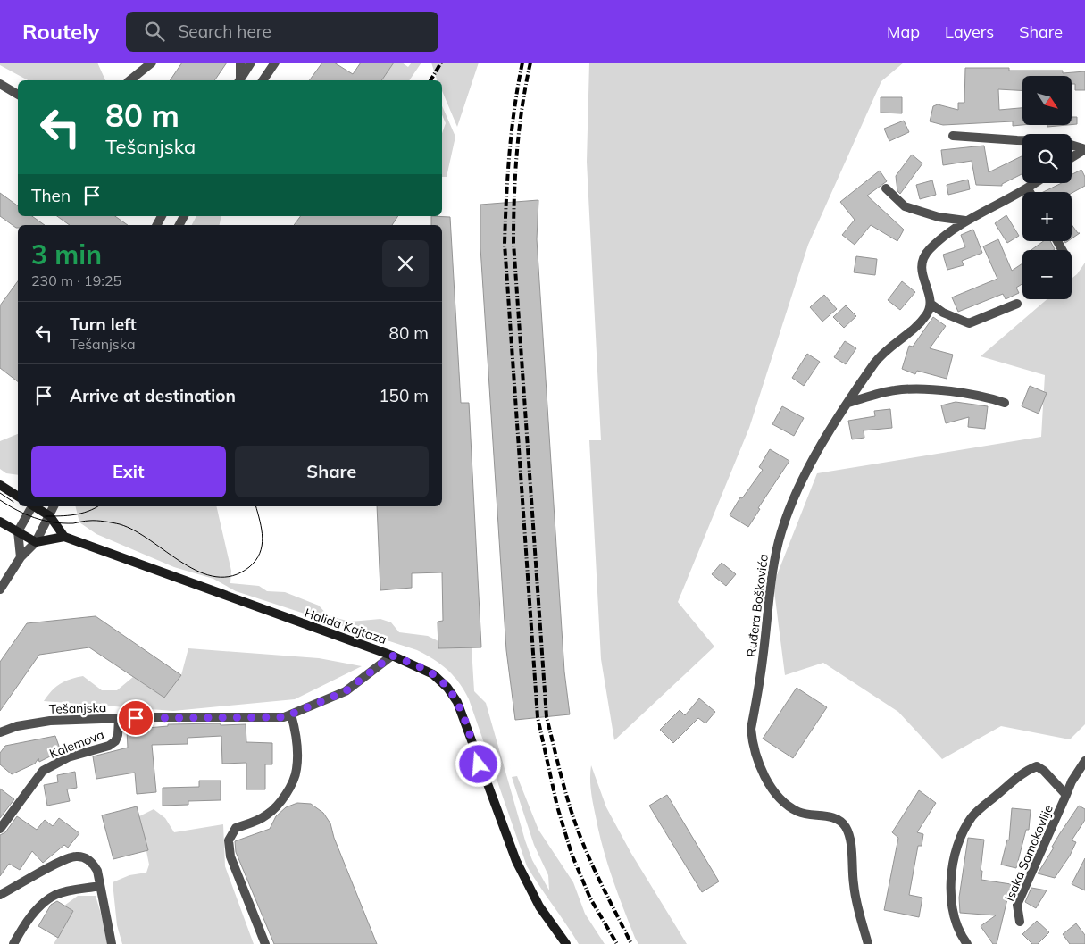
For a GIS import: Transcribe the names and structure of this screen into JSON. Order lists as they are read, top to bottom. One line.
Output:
{"streets":{"main road":["Halida Kajtaza"],"street":["Ruđera Boškovića","Tešanjska","Kalemova","Isaka Samokovlije"]},"crossings":[["Halida Kajtaza","Tešanjska"],["Tešanjska","Kalemova"]],"north":"bottom right","page":{"header":"Routely","search":"Search here","nav":["Map","Layers","Share"],"map_buttons":["+","−"],"turn":["80 m","Tešanjska"],"then":"Then","heading":["3 min","230 m · 19:25"],"list":[{"name":"Turn left","note":"Tešanjska","value":"80 m"},{"name":"Arrive at destination","value":"150 m"}],"buttons":["Exit","Share"]}}
